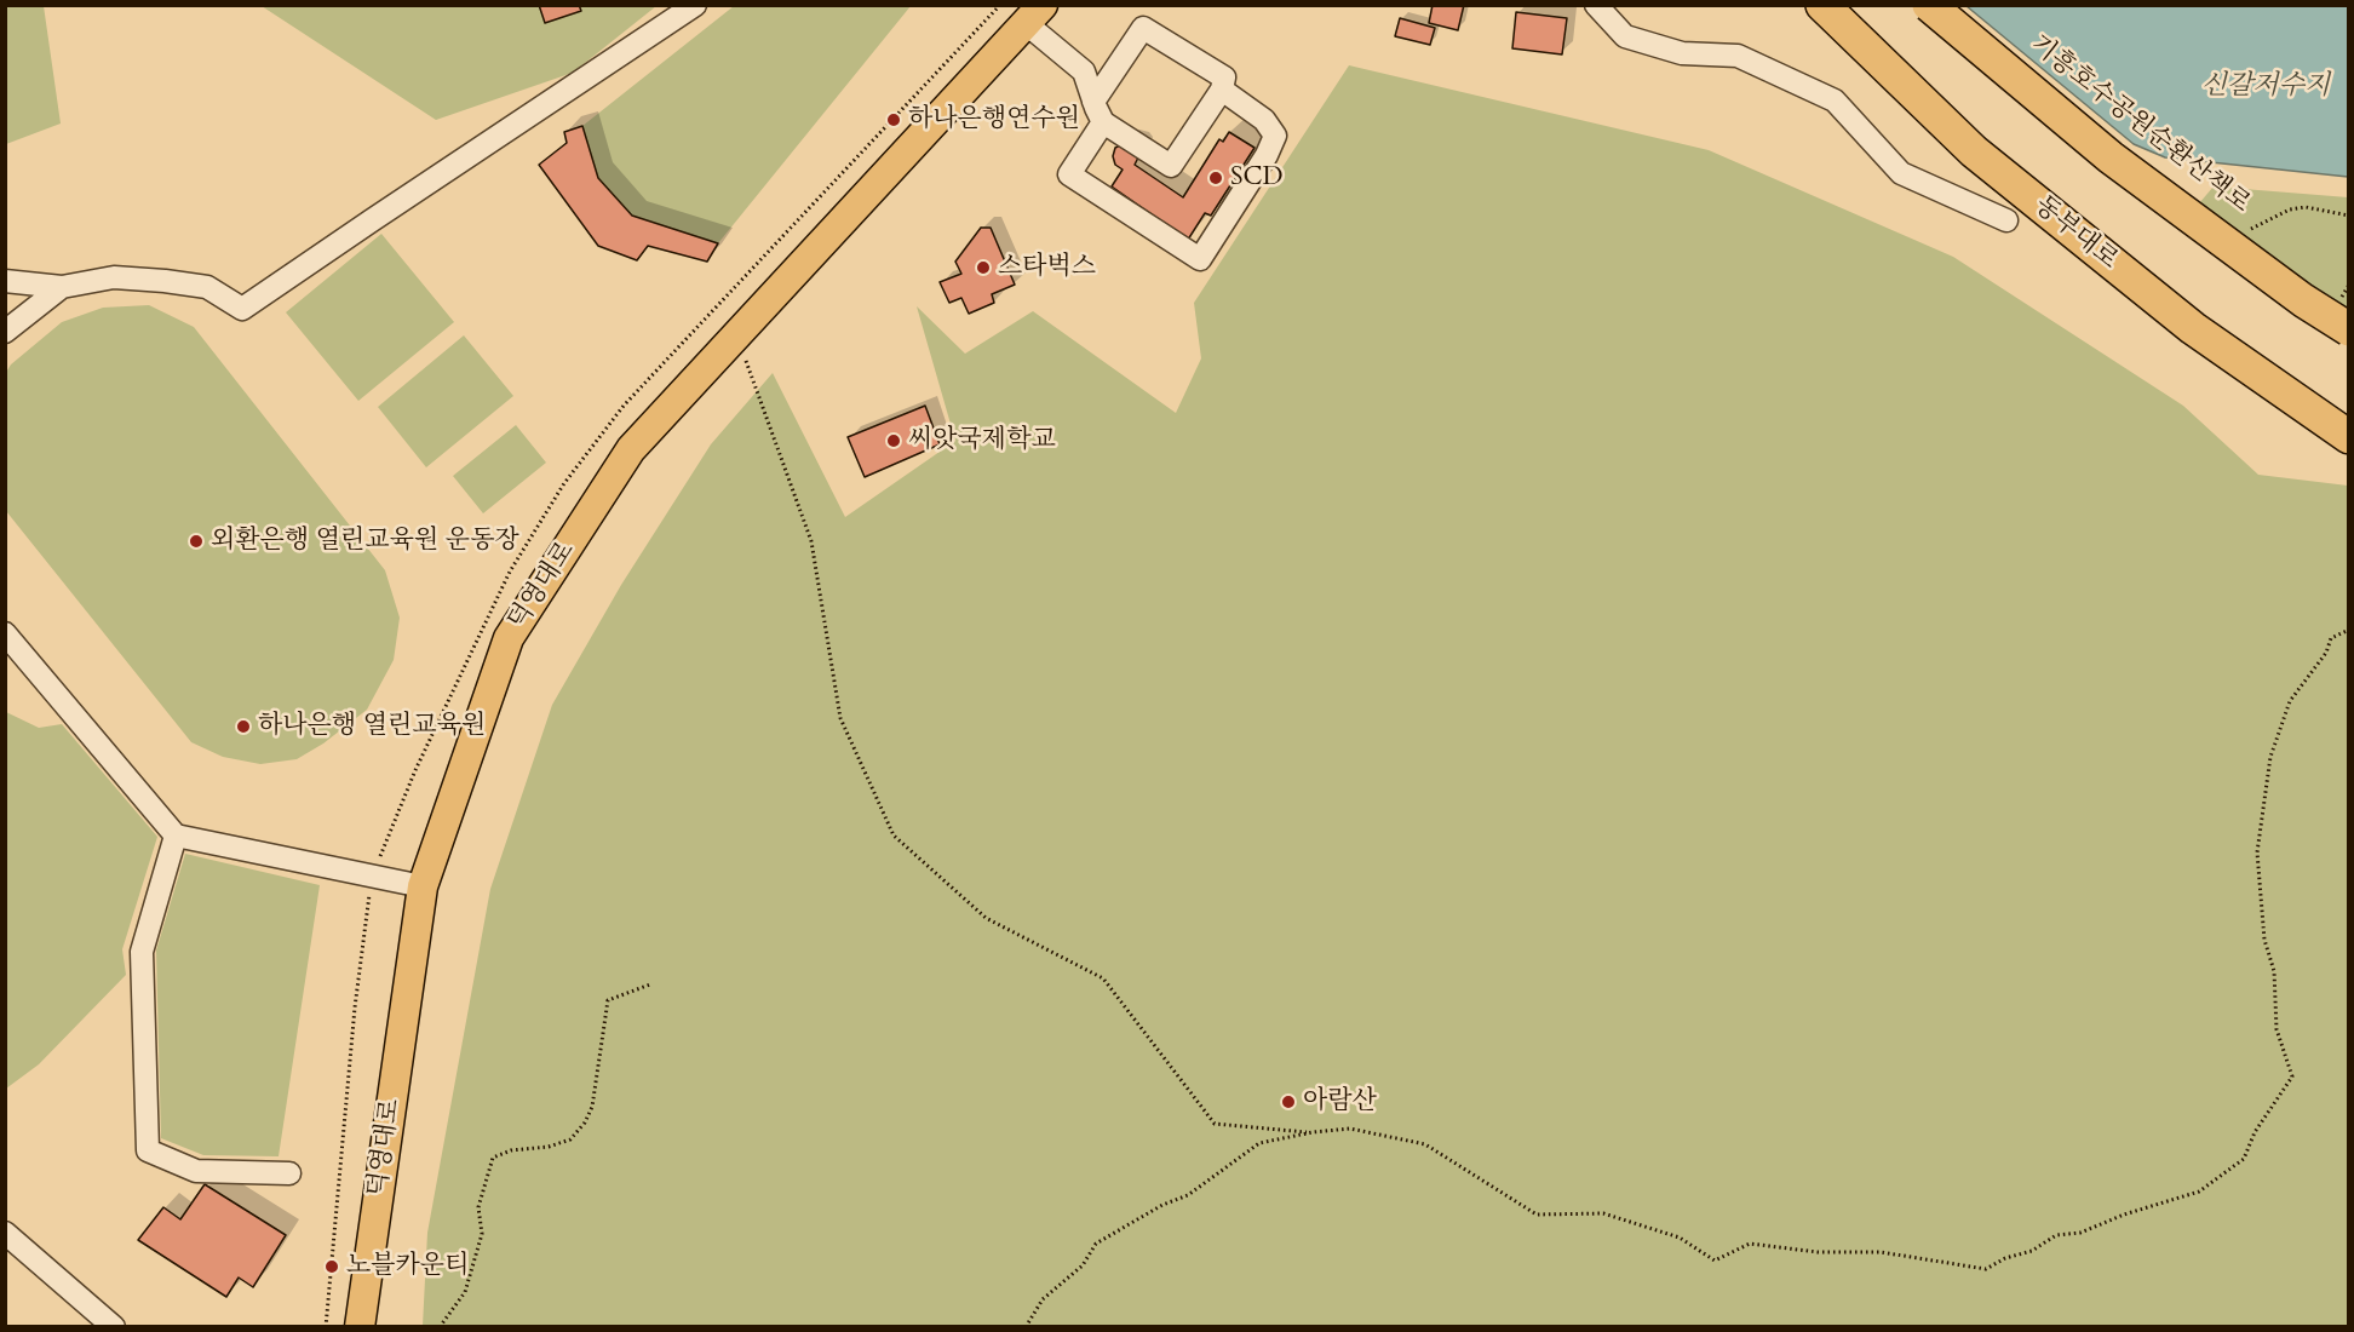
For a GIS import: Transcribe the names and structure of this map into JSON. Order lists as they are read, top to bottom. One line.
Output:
{"streets":{"highway":["동부대로"],"main road":["덕영대로"],"path":["기흥호수공원순환산책로"]},"water":["신갈저수지"],"places":["하나은행연수원","SCD","스타벅스","씨앗국제학교","외환은행 열린교육원 운동장","하나은행 열린교육원","아람산","노블카운티"]}
